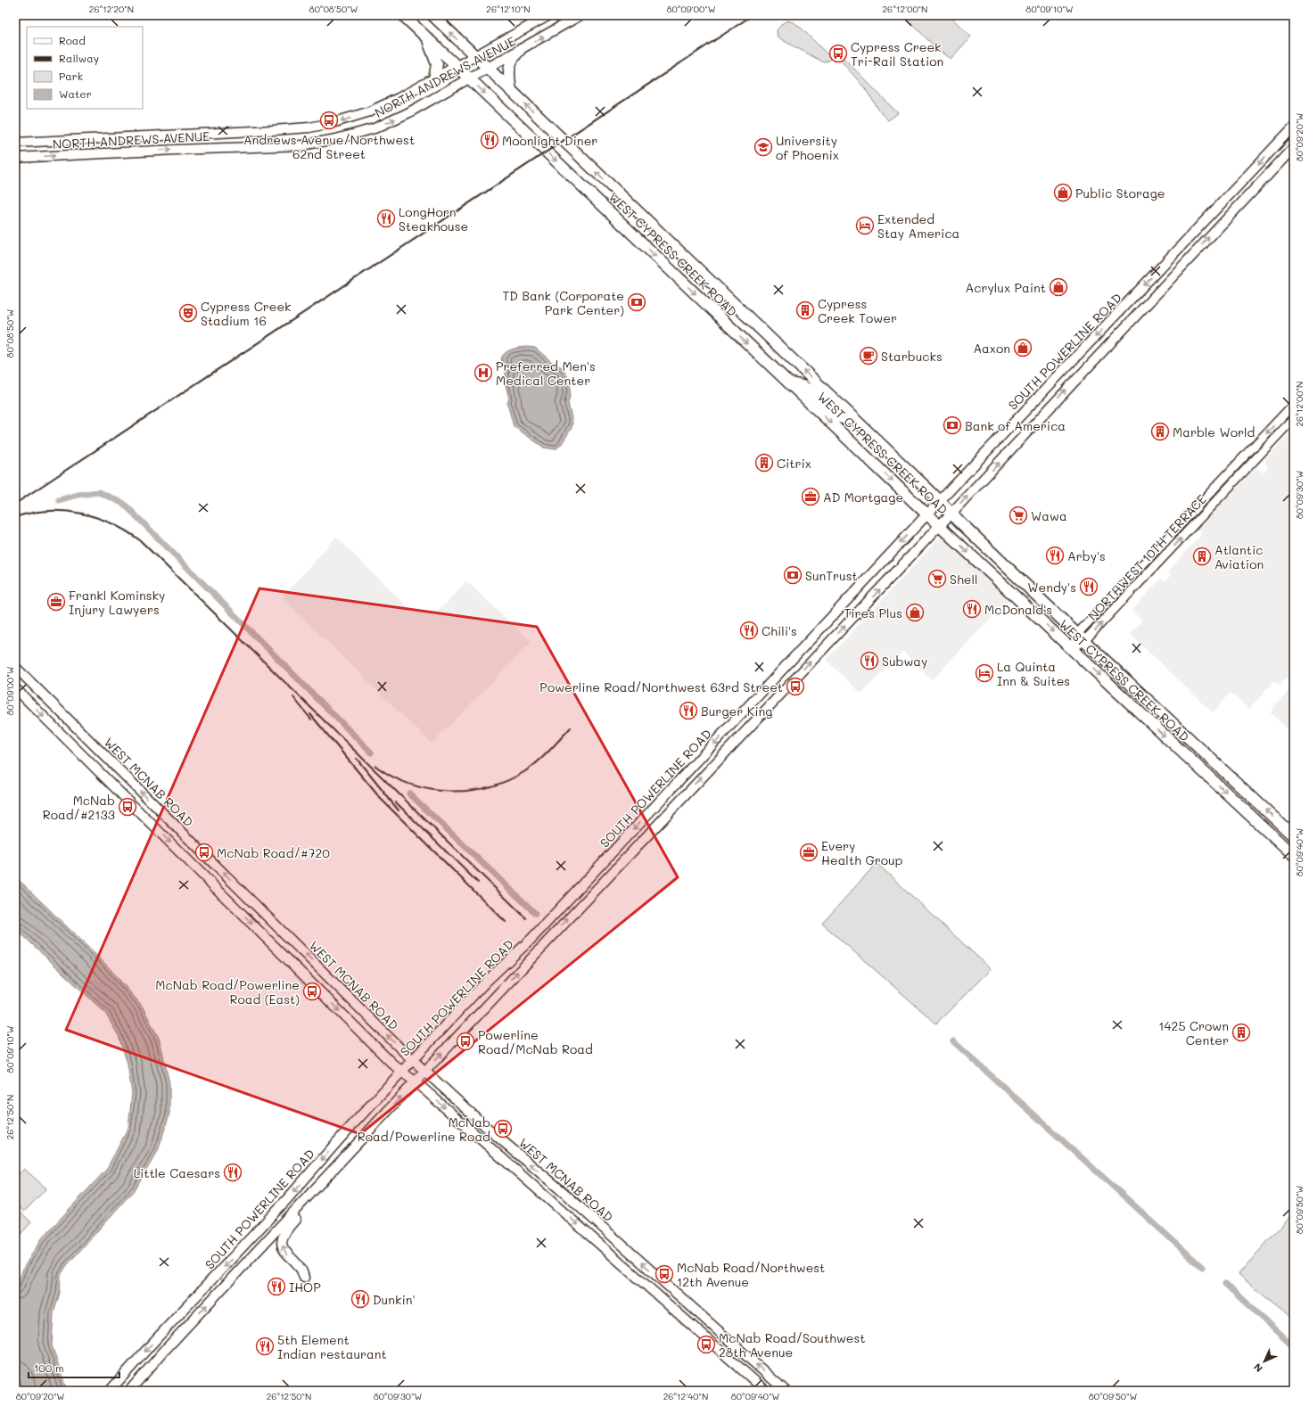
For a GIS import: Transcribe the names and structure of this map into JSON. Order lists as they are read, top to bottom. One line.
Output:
{"streets":{"main road":["NORTH ANDREWS AVENUE","WEST CYPRESS CREEK ROAD","SOUTH POWERLINE ROAD","WEST MCNAB ROAD"],"street":["NORTHWEST 10TH TERRACE"]},"crossings":[["NORTH ANDREWS AVENUE","WEST CYPRESS CREEK ROAD"],["WEST CYPRESS CREEK ROAD","SOUTH POWERLINE ROAD"],["WEST CYPRESS CREEK ROAD","NORTHWEST 10TH TERRACE"],["SOUTH POWERLINE ROAD","WEST MCNAB ROAD"]],"places":{"bus stop":["Cypress Creek Tri-Rail Station","Andrews Avenue/Northwest 62nd Street","Powerline Road/Northwest 63rd Street","McNab Road/#2133","McNab Road/#720","McNab Road/Powerline Road (East)","Powerline Road/McNab Road","McNab Road/Powerline Road","McNab Road/Northwest 12th Avenue","McNab Road/Southwest 28th Avenue"],"restaurant":["Moonlight Diner","LongHorn Steakhouse","Arby's","Wendy's","McDonald's","Chili's","Subway","Burger King","Little Caesars","IHOP","Dunkin'","5th Element Indian restaurant"],"school or university":["University of Phoenix"],"shop":["Public Storage","Acrylux Paint","Aaxon","Tires Plus"],"hotel":["Extended Stay America","La Quinta Inn & Suites"],"bank":["TD Bank (Corporate Park Center)","Bank of America","SunTrust"],"building":["Cypress Creek Tower","Marble World","Citrix","Atlantic Aviation","1425 Crown Center"],"theatre":["Cypress Creek Stadium 16"],"cafe":["Starbucks"],"hospital":["Preferred Men's Medical Center"],"office":["AD Mortgage","Frankl Kominsky Injury Lawyers","Every Health Group"],"supermarket":["Wawa","Shell"]},"legend":["Road","Railway","Park","Water"],"scale_bar":"100 m","north":"bottom left","coordinates":["26°12'20\"N","80°08'50\"W","26°12'10\"N","80°09'00\"W","26°12'00\"N","80°09'10\"W","80°09'20\"W","80°09'30\"W","80°09'40\"W","26°12'50\"N","80°09'50\"W","26°12'40\"N"]}
